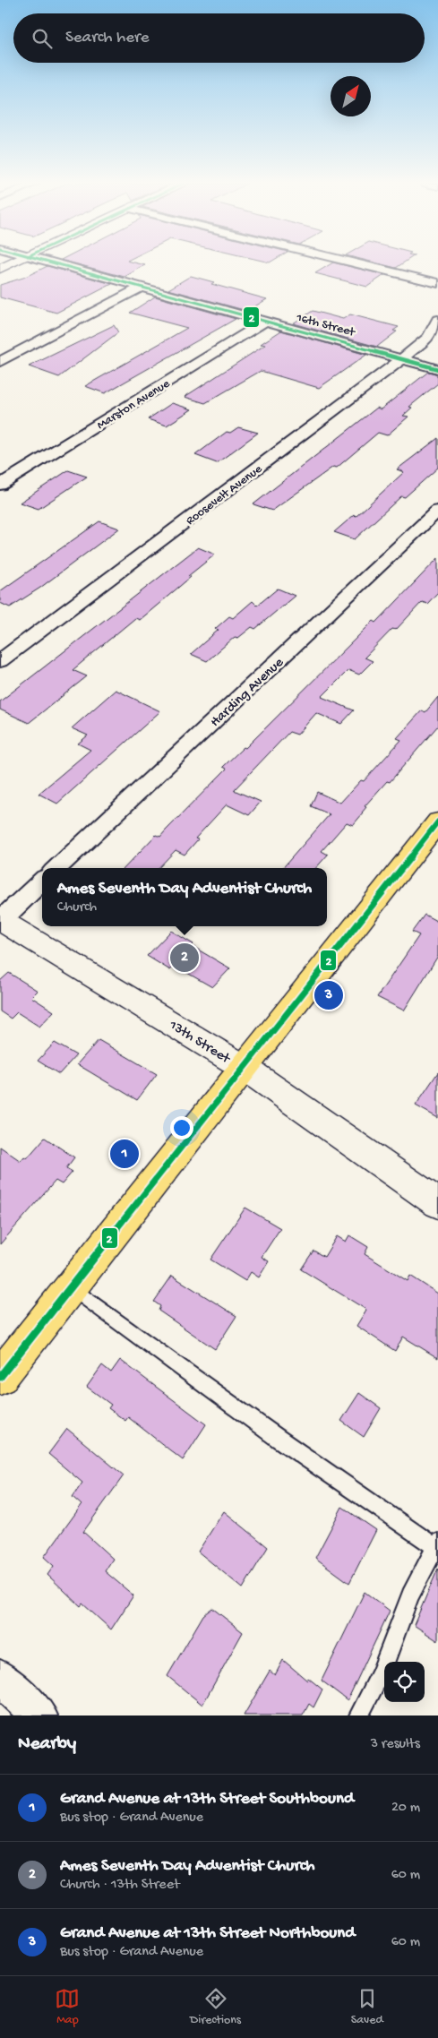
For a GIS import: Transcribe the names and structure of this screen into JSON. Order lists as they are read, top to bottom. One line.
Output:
{"streets":{"street":["16th Street","Marston Avenue","Roosevelt Avenue","Harding Avenue","13th Street"]},"crossings":[["16th Street","Marston Avenue"],["16th Street","Roosevelt Avenue"]],"lines":["transit line 2"],"north":"top right","page":{"search":"Search here","popup":["Ames Seventh Day Adventist Church","Church"],"pins":["2","3","1"],"heading":["Nearby","3 results"],"list":[{"mark":"1","name":"Grand Avenue at 13th Street Southbound","note":"Bus stop · Grand Avenue","value":"20 m"},{"mark":"2","name":"Ames Seventh Day Adventist Church","note":"Church · 13th Street","value":"60 m"},{"mark":"3","name":"Grand Avenue at 13th Street Northbound","note":"Bus stop · Grand Avenue","value":"60 m"}],"nav":["Map","Directions","Saved"]}}
